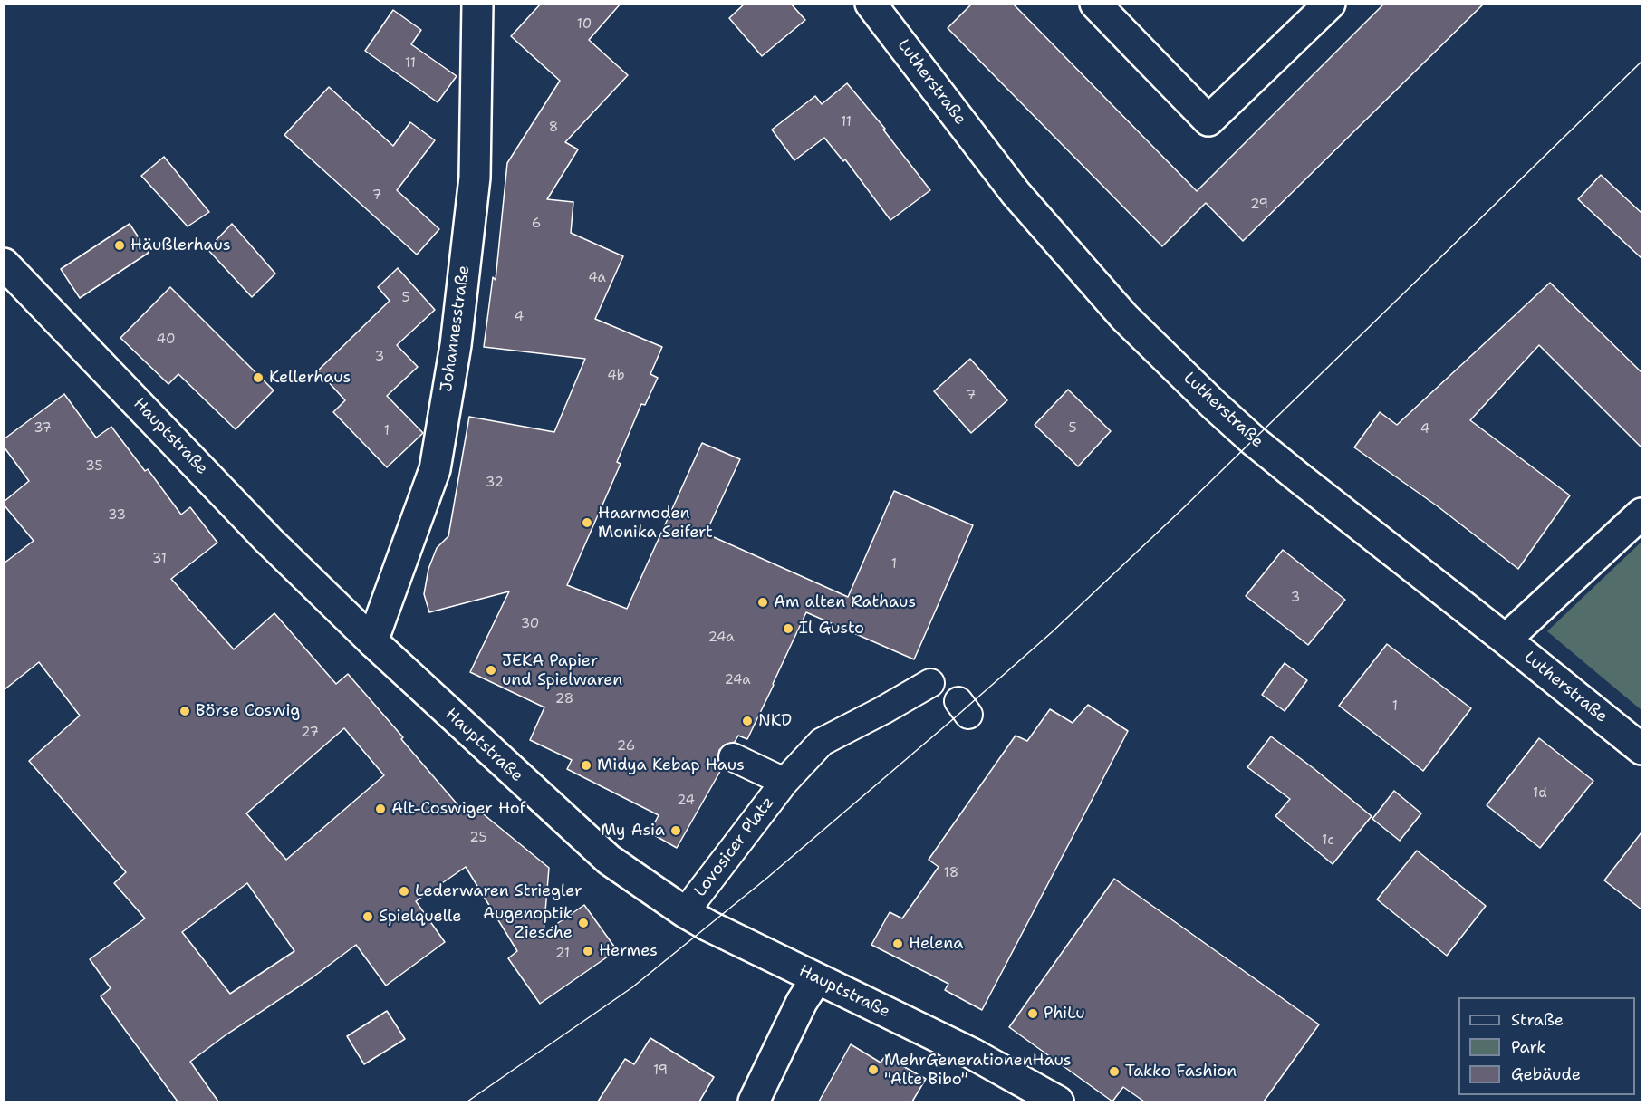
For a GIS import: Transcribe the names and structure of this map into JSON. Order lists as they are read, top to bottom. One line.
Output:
{"streets":{"street":["Lutherstraße","Johannesstraße","Hauptstraße","Lovosicer Platz"]},"crossings":[["Johannesstraße","Hauptstraße"],["Hauptstraße","Lovosicer Platz"]],"places":["Häußlerhaus","Kellerhaus","Haarmoden Monika Seifert","Am alten Rathaus","Il Gusto","JEKA Papier und Spielwaren","Börse Coswig","NKD","Midya Kebap Haus","Alt-Coswiger Hof","My Asia","Lederwaren Striegler","Spielquelle","Augenoptik Ziesche","Helena","Hermes","PhiLu","MehrGenerationenHaus \"Alte Bibo\"","Takko Fashion"],"house_numbers":["10","11","11","8","7","29","6","4a","5","4","40","3","4b","7","37","5","4","1","35","32","33","31","1","3","30","24a","24a","28","1","27","26","1d","24","25","1c","18","21","19"],"legend":["Straße","Park","Gebäude"]}
